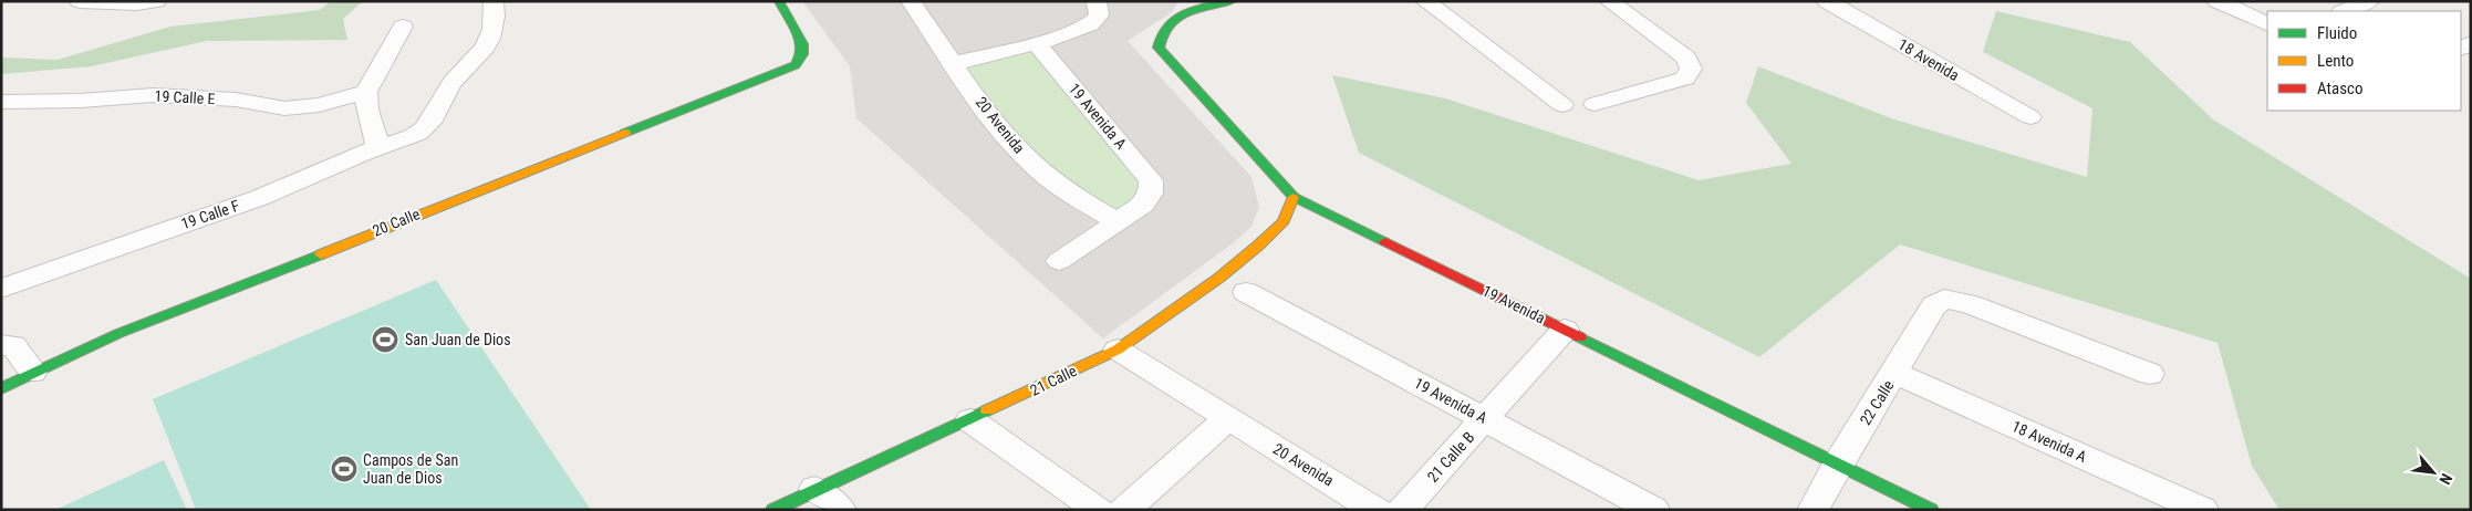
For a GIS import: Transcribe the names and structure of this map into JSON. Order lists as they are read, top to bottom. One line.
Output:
{"streets":{"street":["18 Avenida","19 Calle E","19 Avenida A","20 Avenida","19 Calle F","20 Calle","19 Avenida","21 Calle","22 Calle","18 Avenida A","21 Calle B"]},"crossings":[["19 Avenida A","20 Avenida"],["19 Avenida A","21 Calle B"],["20 Avenida","21 Calle"],["19 Avenida","21 Calle"],["19 Avenida","22 Calle"],["19 Avenida","21 Calle B"],["22 Calle","18 Avenida A"]],"places":{"sports":["San Juan de Dios","Campos de San Juan de Dios"]},"legend":["Fluido","Lento","Atasco"],"north":"bottom right"}
